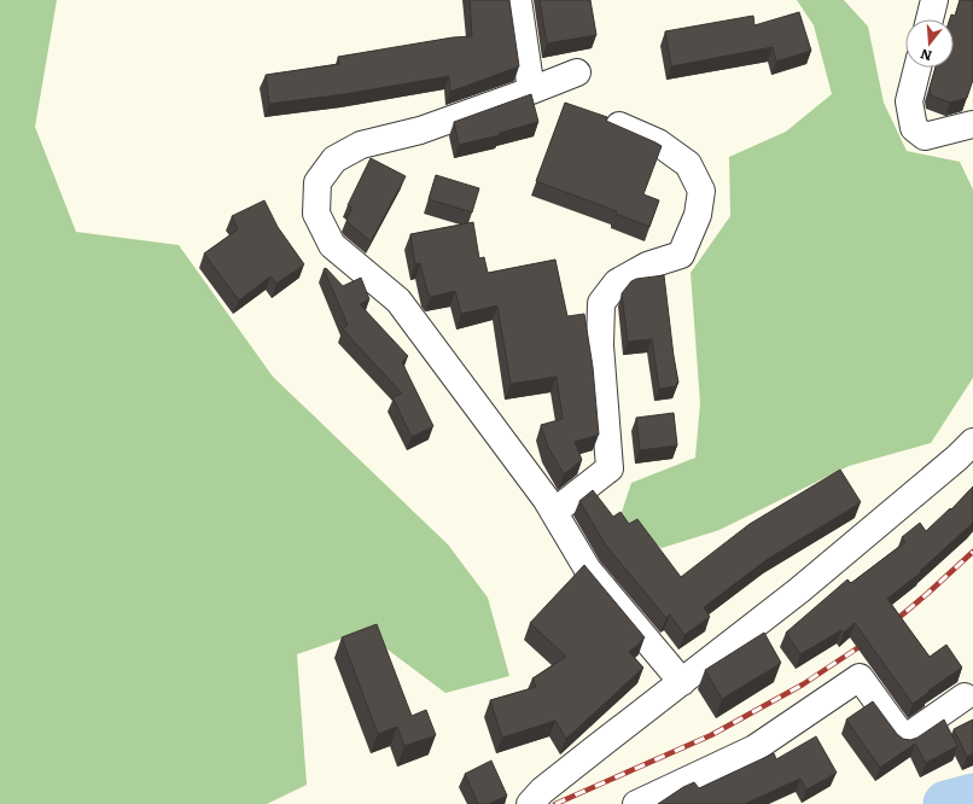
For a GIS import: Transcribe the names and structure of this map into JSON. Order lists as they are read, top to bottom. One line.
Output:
{"north":"bottom"}
